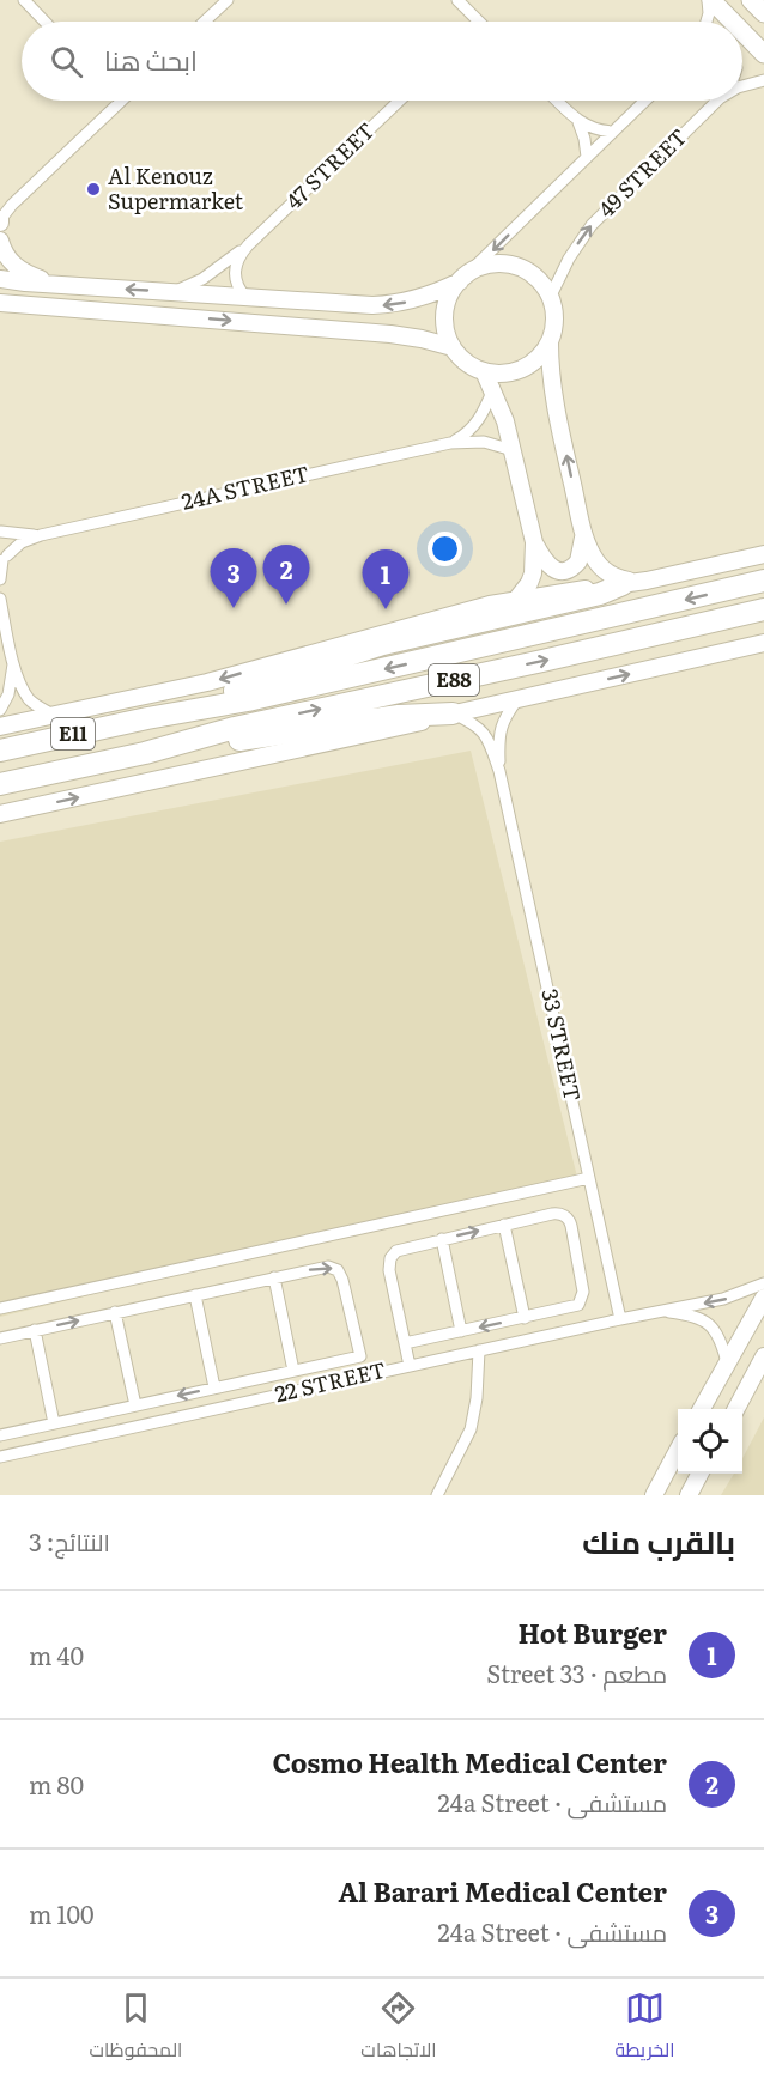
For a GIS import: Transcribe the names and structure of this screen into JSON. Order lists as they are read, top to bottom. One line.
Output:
{"streets":{"highway":["E88","E11"],"street":["47 STREET","49 STREET","24A STREET","33 STREET","22 STREET"]},"crossings":[["E88","E11"],["33 STREET","22 STREET"]],"places":["Al Kenouz Supermarket"],"page":{"search":"ابحث هنا","pins":["2","3","1"],"heading":["بالقرب منك","النتائج: 3"],"list":[{"mark":"1","name":"Hot Burger","note":"مطعم · 33 Street","value":"40 m"},{"mark":"2","name":"Cosmo Health Medical Center","note":"مستشفى · 24a Street","value":"80 m"},{"mark":"3","name":"Al Barari Medical Center","note":"مستشفى · 24a Street","value":"100 m"}],"nav":["الخريطة","الاتجاهات","المحفوظات"]}}
